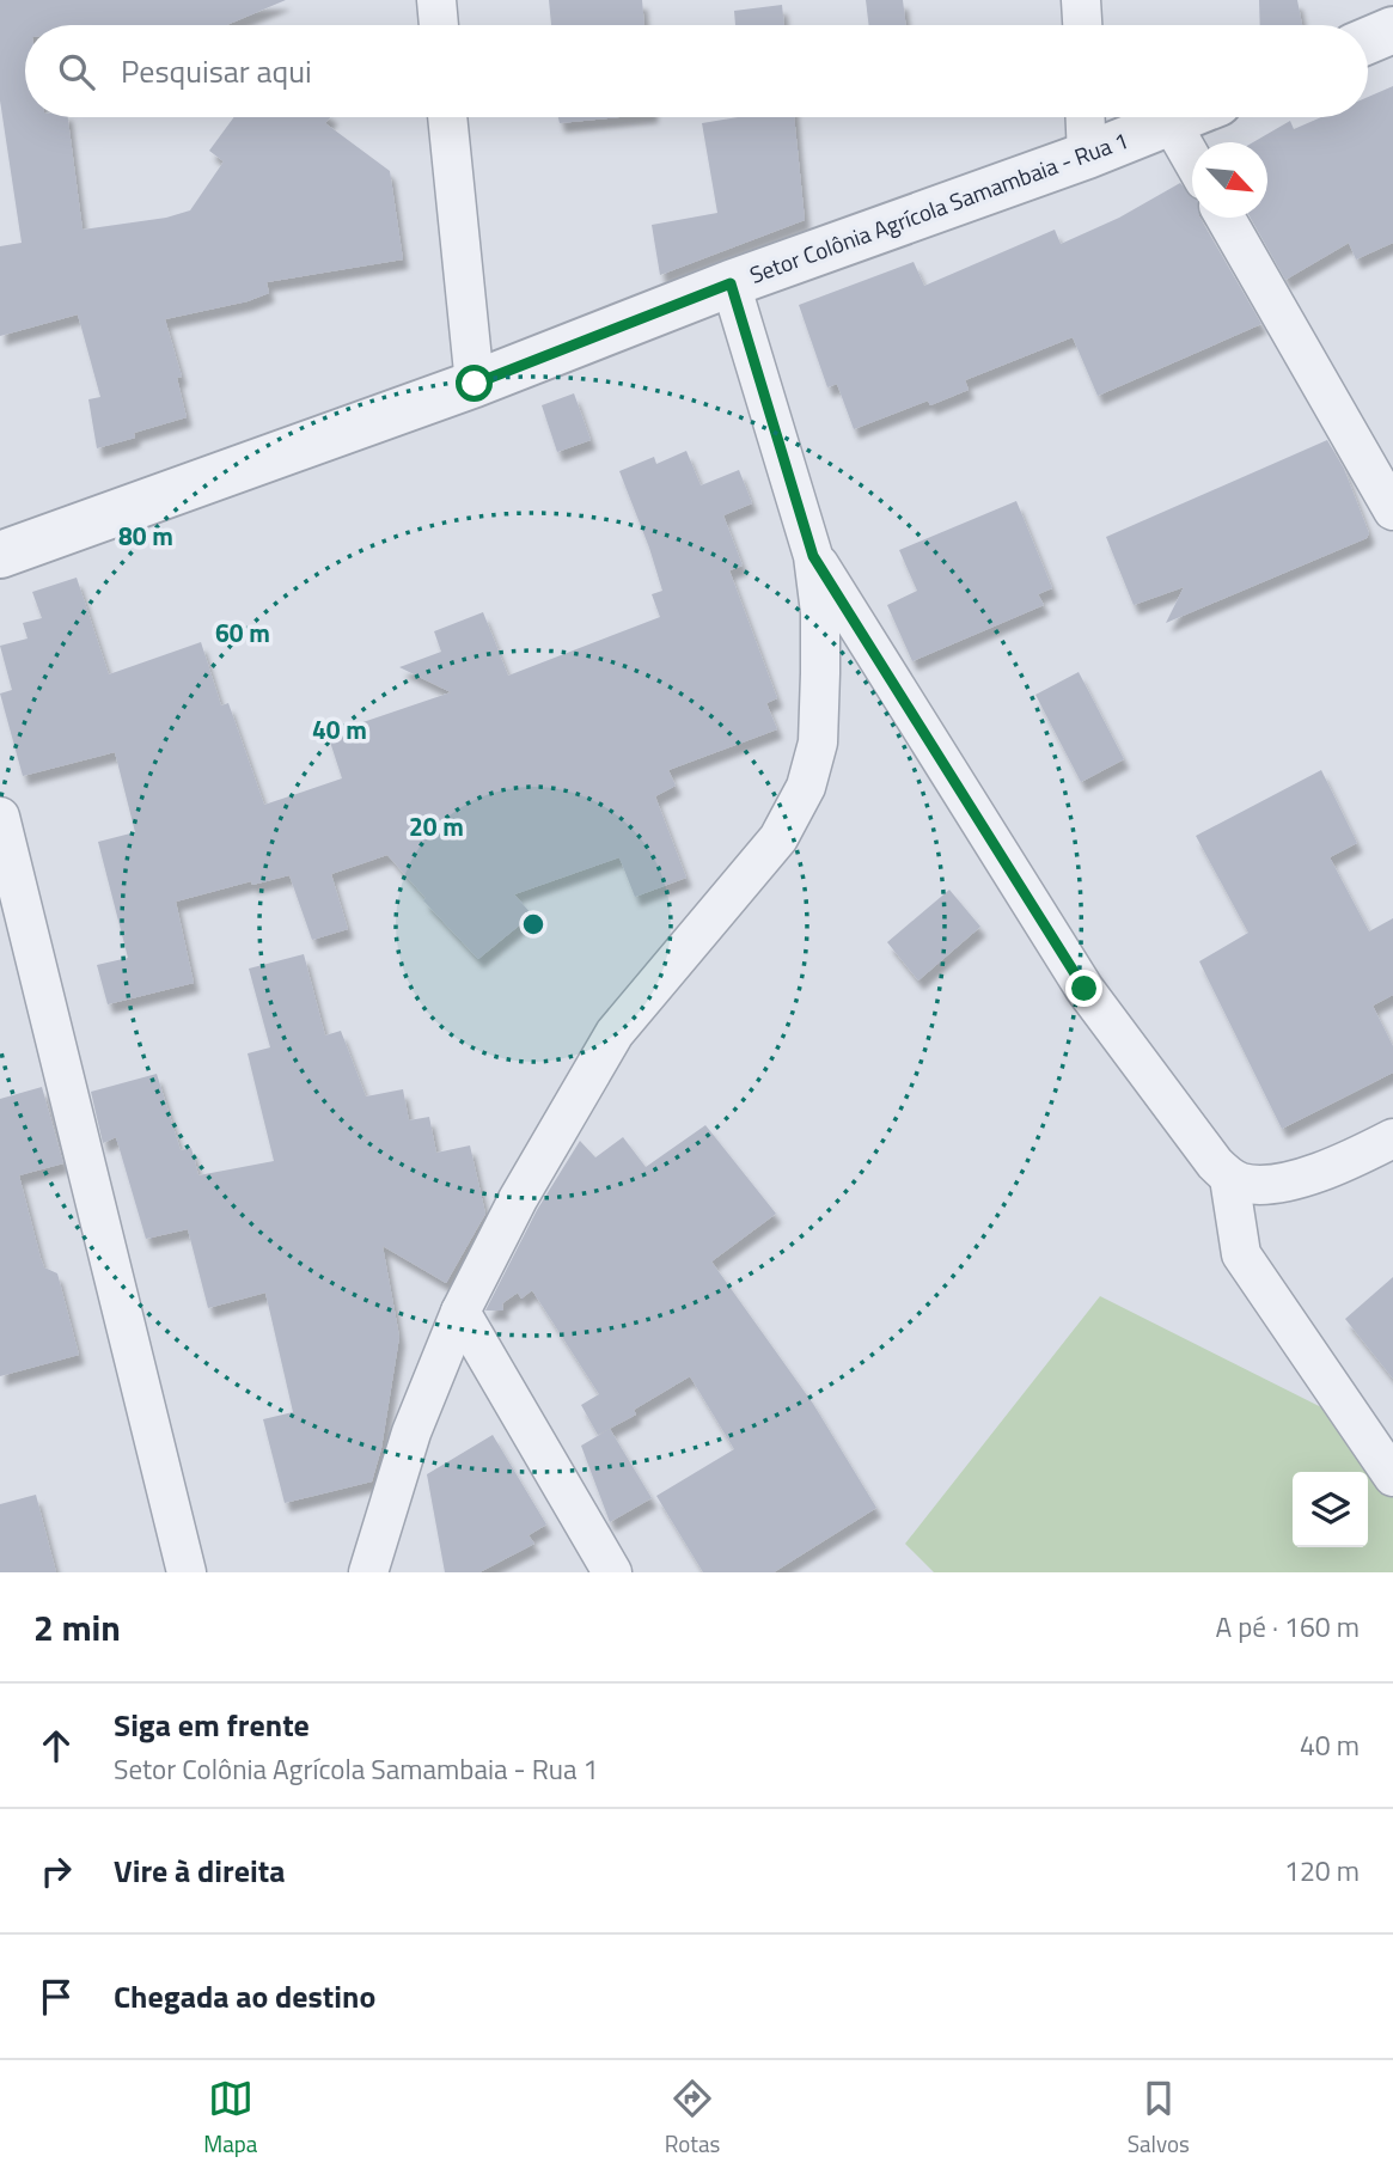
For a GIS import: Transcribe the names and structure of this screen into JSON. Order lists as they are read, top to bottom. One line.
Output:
{"streets":{"street":["Setor Colônia Agrícola Samambaia - Rua 1"]},"north":"bottom right","page":{"search":"Pesquisar aqui","heading":["2 min","A pé · 160 m"],"list":[["Siga em frente","Setor Colônia Agrícola Samambaia - Rua 1","40 m"],["Vire à direita","120 m"],"Chegada ao destino"],"nav":["Mapa","Rotas","Salvos"]},"rings":["80 m","60 m","40 m","20 m"]}
